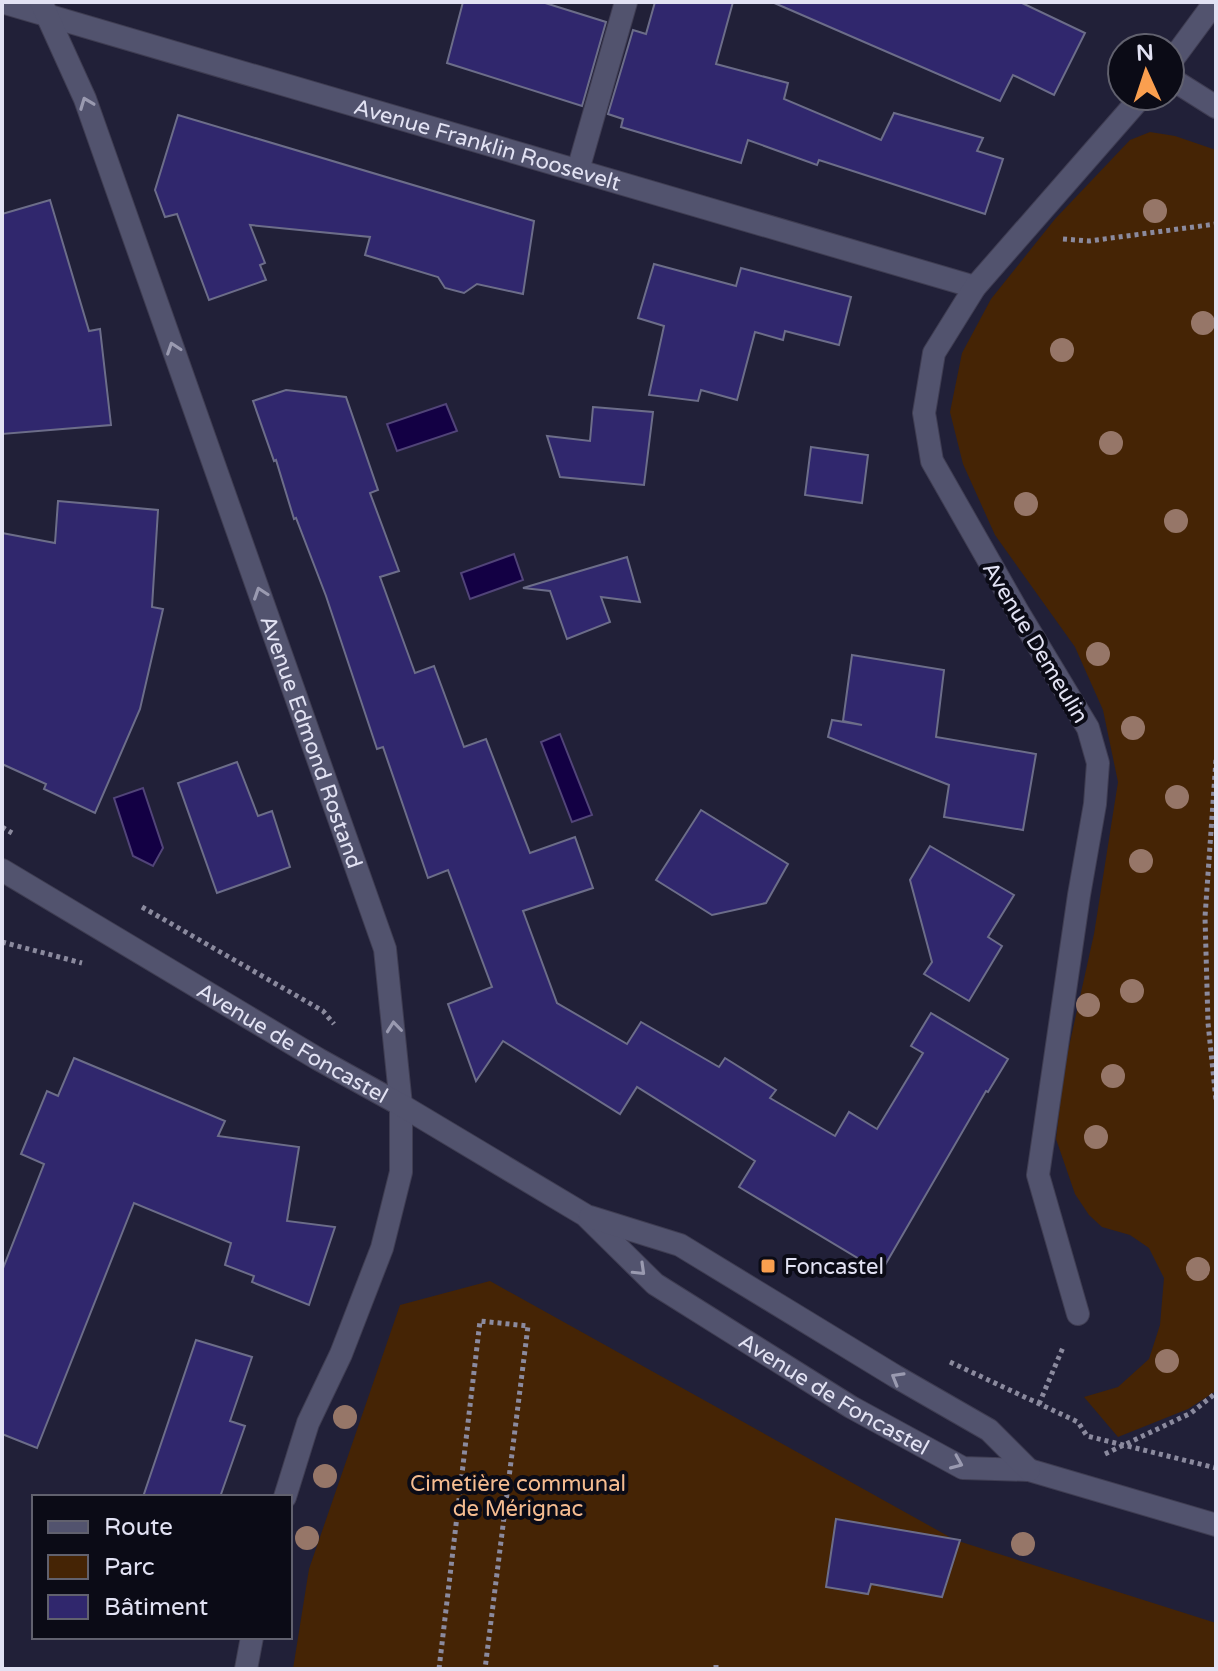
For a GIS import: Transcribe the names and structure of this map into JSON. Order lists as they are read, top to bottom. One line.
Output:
{"streets":{"street":["Avenue Franklin Roosevelt","Avenue Demeulin","Avenue Edmond Rostand","Avenue de Foncastel"]},"crossings":[["Avenue Franklin Roosevelt","Avenue Demeulin"],["Avenue Franklin Roosevelt","Avenue Edmond Rostand"],["Avenue Edmond Rostand","Avenue de Foncastel"]],"one_way":["Avenue Edmond Rostand"],"parks":["Cimetière communal de Mérignac"],"places":{"transit":["Foncastel"]},"legend":["Route","Parc","Bâtiment"],"north":"top"}
